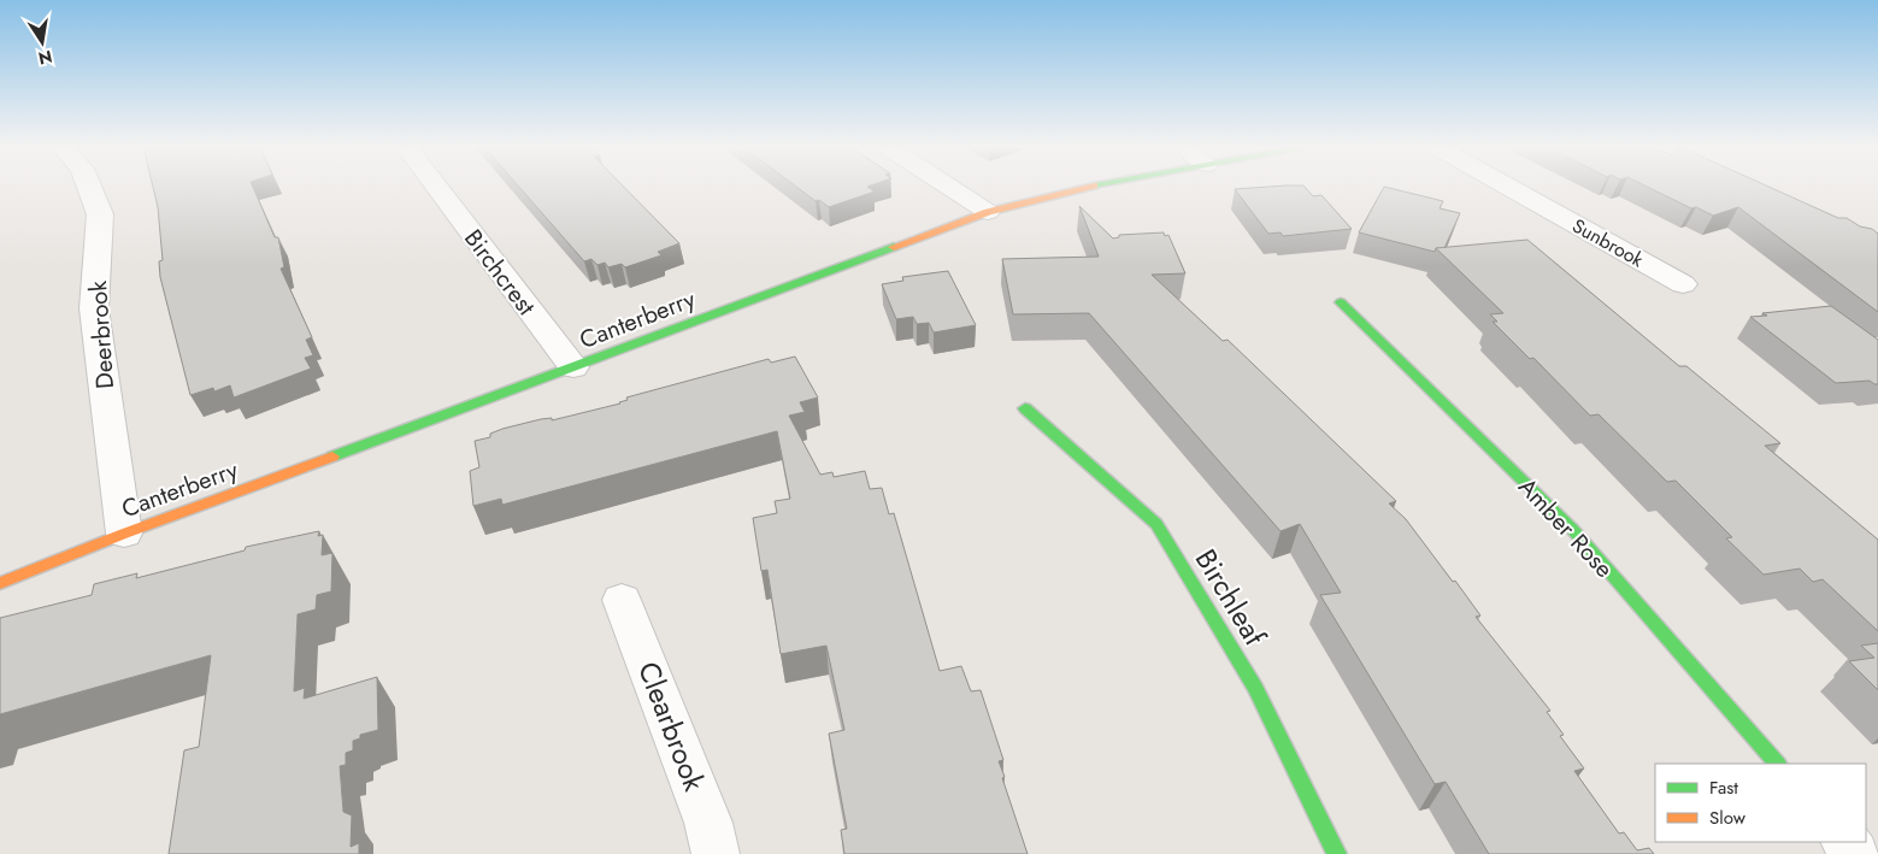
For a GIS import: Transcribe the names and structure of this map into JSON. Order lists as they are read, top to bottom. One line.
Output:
{"streets":{"street":["Sunbrook","Birchcrest","Canterberry","Deerbrook","Amber Rose","Birchleaf","Clearbrook"]},"crossings":[["Birchcrest","Canterberry"],["Canterberry","Deerbrook"]],"legend":["Fast","Slow"],"north":"bottom"}
